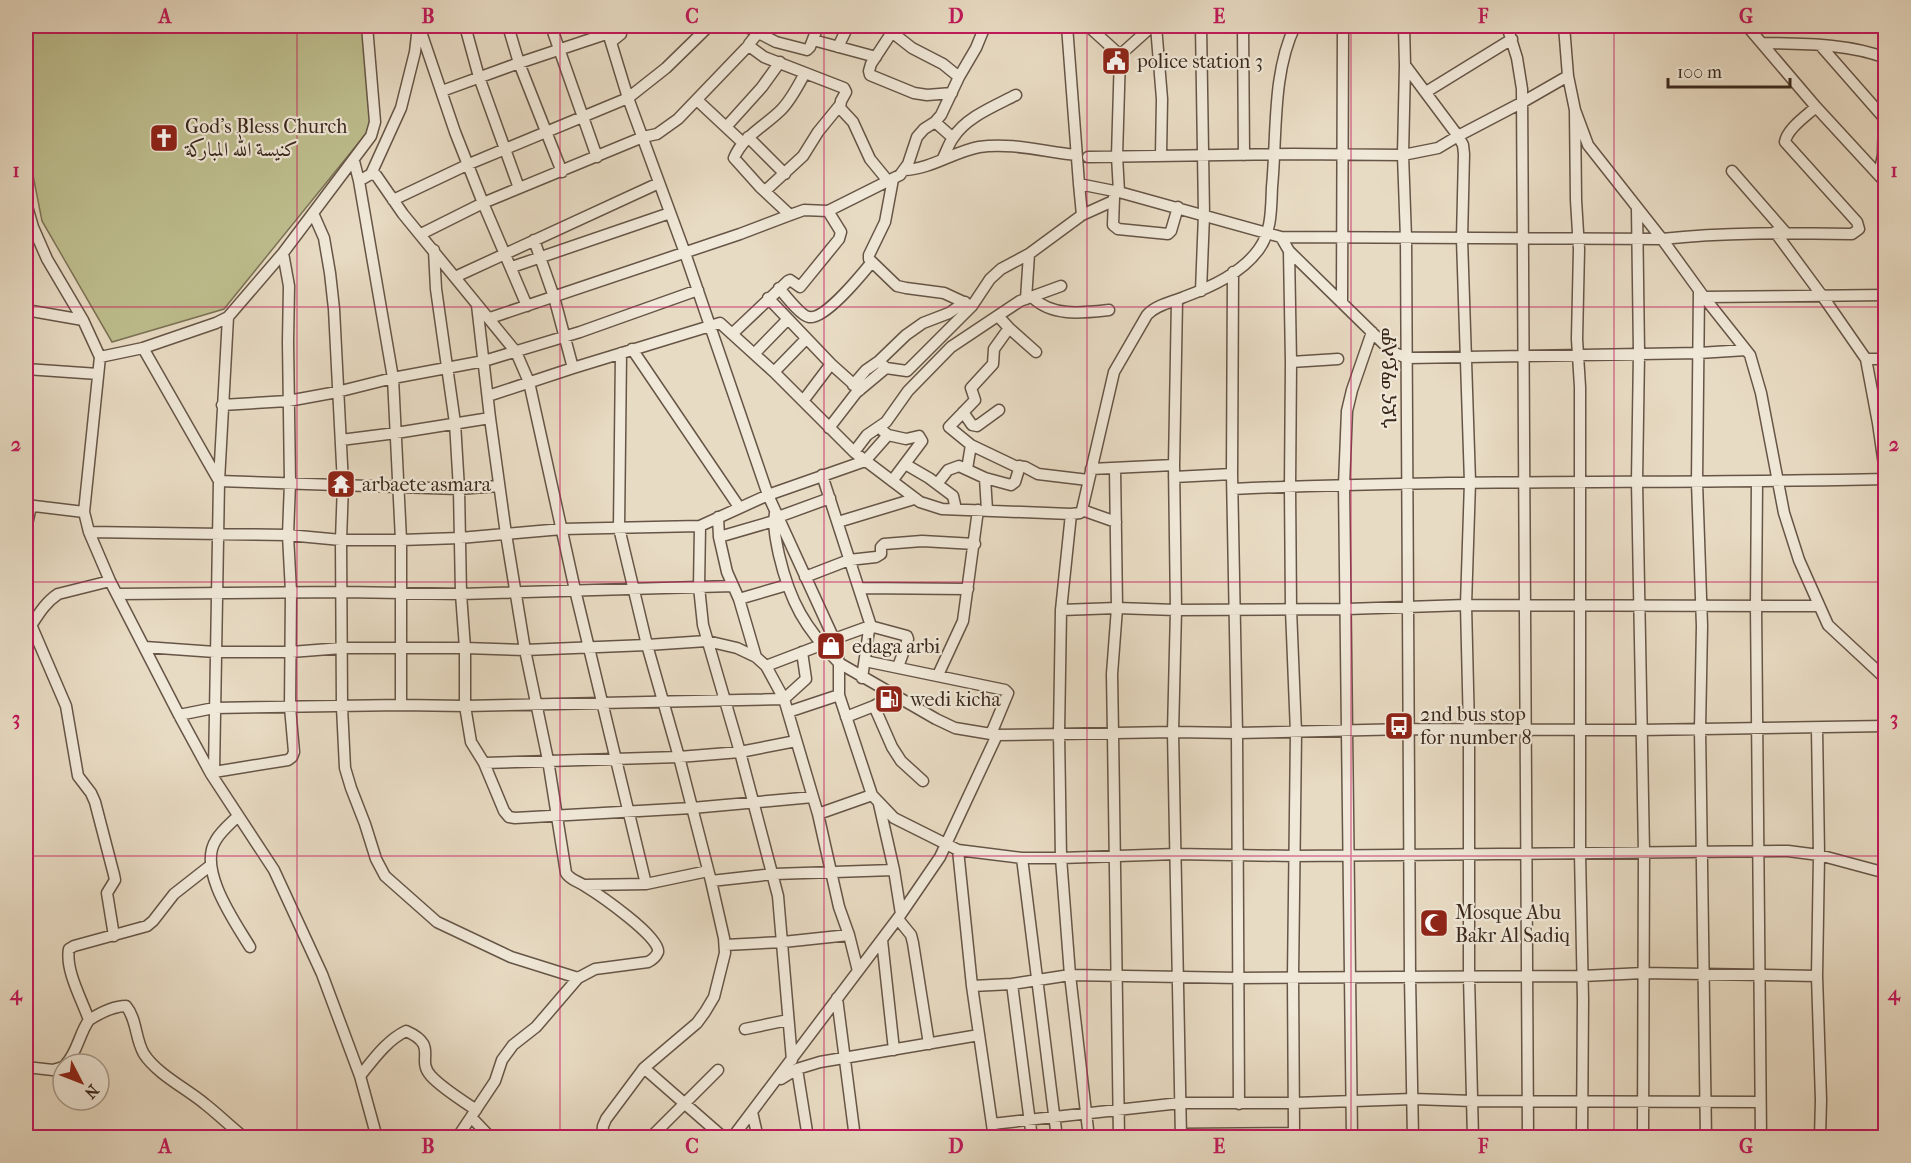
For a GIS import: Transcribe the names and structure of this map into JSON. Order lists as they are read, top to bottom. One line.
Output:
{"streets":{"street":["ጎደና ማይላም"]},"places":{"public building":["police station 3"],"church":["God's Bless Church كنيسة الله المباركة"],"temple":["arbaete asmara"],"shop":["edaga arbi"],"fuel station":["wedi kicha"],"bus stop":["2nd bus stop for number 8"],"mosque":["Mosque Abu Bakr Al Sadiq"]},"scale_bar":"100 m","north":"bottom right","grid":{"columns":["A","B","C","D","E","F","G"],"rows":["1","2","3","4"]}}
